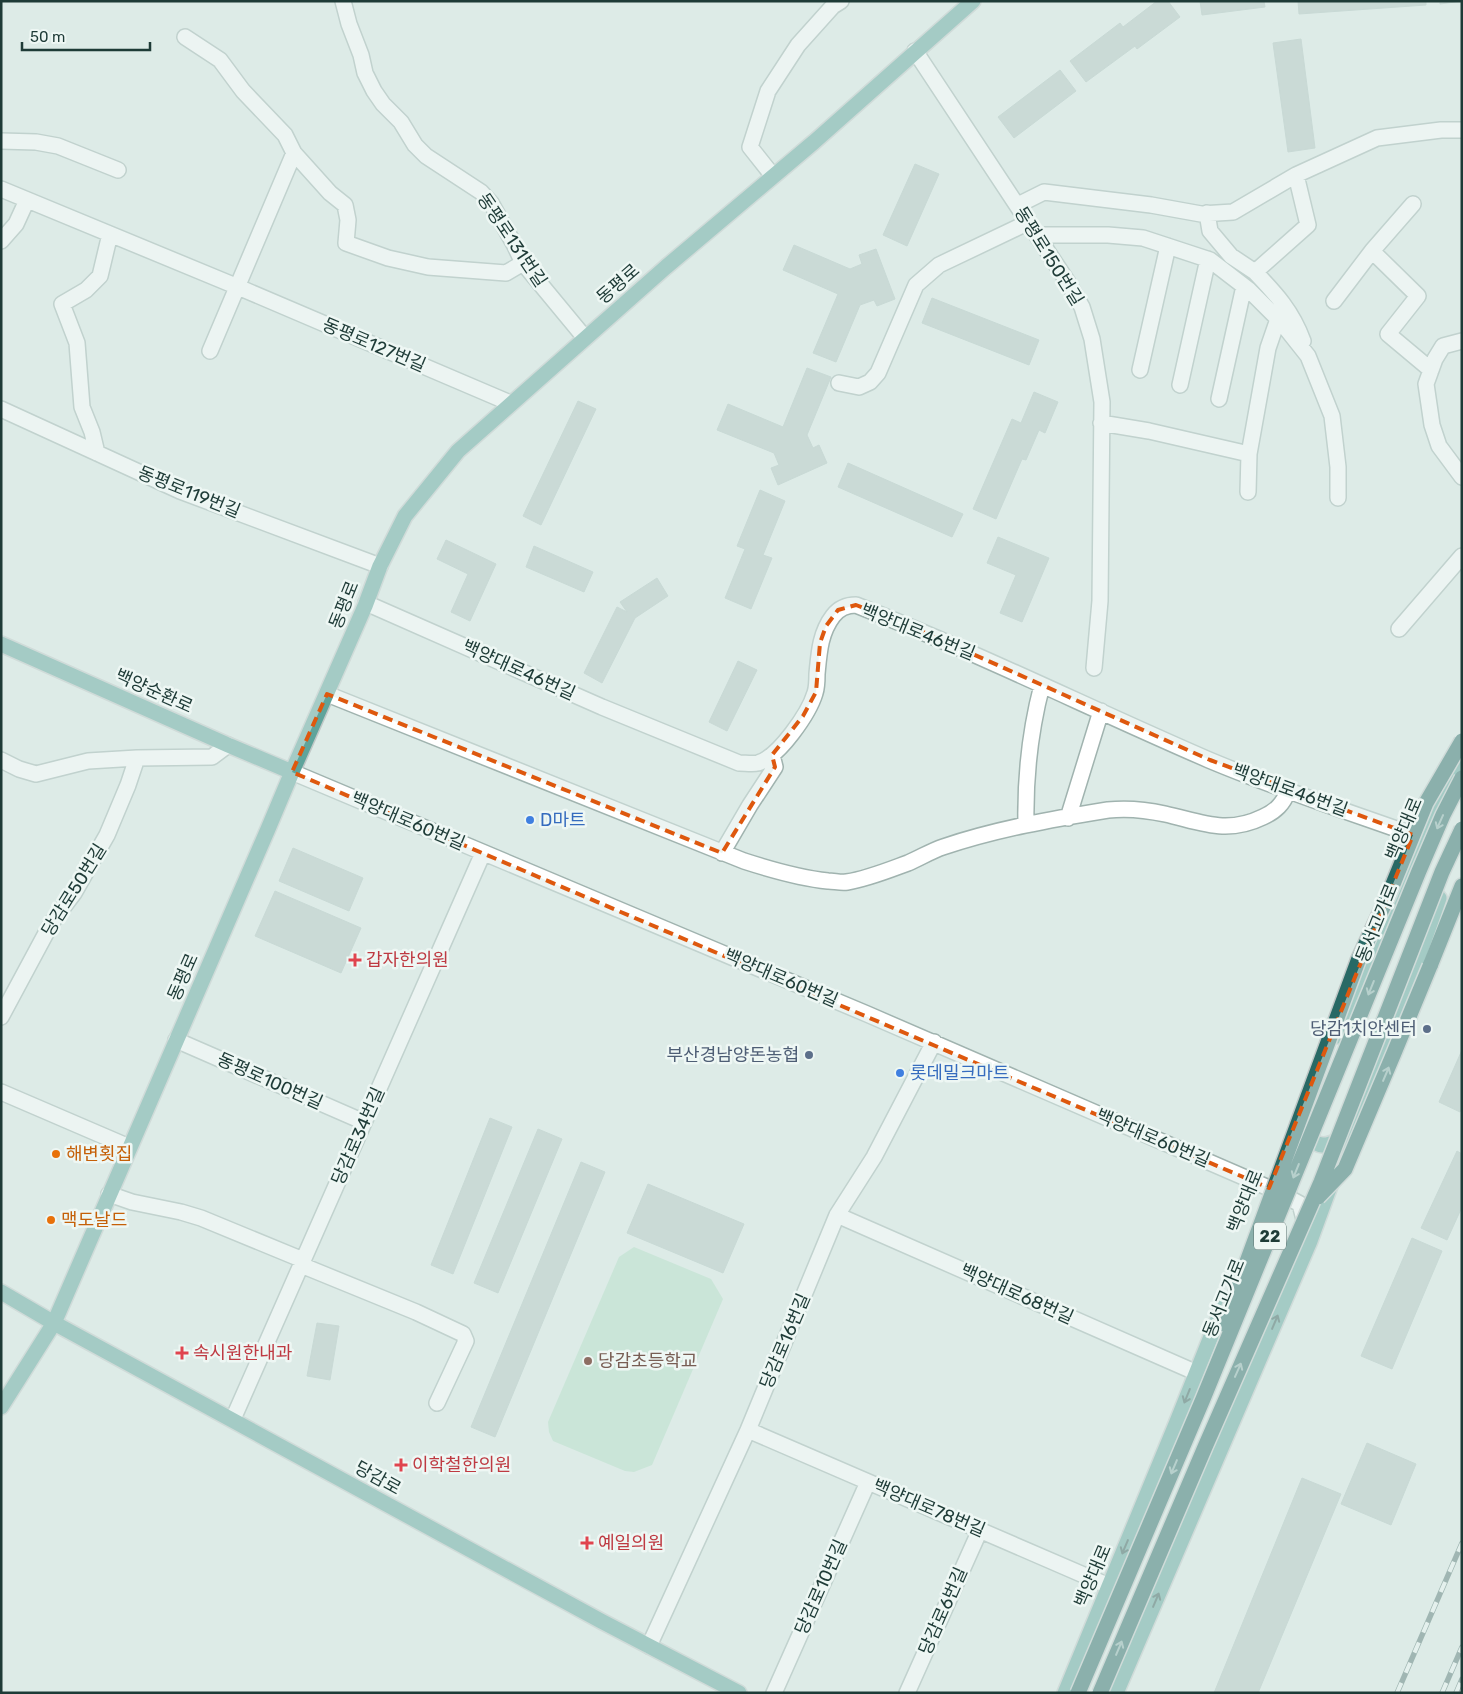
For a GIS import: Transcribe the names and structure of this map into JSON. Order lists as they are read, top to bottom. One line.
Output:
{"streets":{"highway":["동서고가로","22"],"main road":["동평로","백양순환로","백양대로","당감로"],"street":["동평로131번길","동평로150번길","동평로127번길","동평로119번길","백양대로46번길","백양대로60번길","당감로50번길","동평로100번길","당감로34번길","백양대로68번길","당감로16번길","백양대로78번길","당감로10번길","당감로6번길"]},"crossings":[["동평로131번길","동평로"],["동평로150번길","동평로"],["동평로","동평로127번길"],["동평로","동평로119번길"],["동평로","백양대로46번길"],["동평로","백양순환로"],["동평로","백양대로60번길"],["동평로","동평로100번길"],["동평로","당감로"],["백양대로46번길","백양대로"],["백양순환로","백양대로60번길"],["백양대로60번길","백양대로"],["백양대로60번길","당감로34번길"],["백양대로60번길","당감로16번길"],["백양대로","백양대로68번길"],["백양대로","백양대로78번길"],["동평로100번길","당감로34번길"],["당감로34번길","당감로"],["백양대로68번길","당감로16번길"],["당감로16번길","당감로"],["당감로16번길","백양대로78번길"],["백양대로78번길","당감로10번길"],["백양대로78번길","당감로6번길"]],"places":{"other":["D마트","당감1치안센터","부산경남양돈농협","롯데밀크마트","해변횟집","맥도날드","당감초등학교"],"health":["갑자한의원","속시원한내과","이학철한의원","예일의원"]},"scale_bar":"50 m"}
